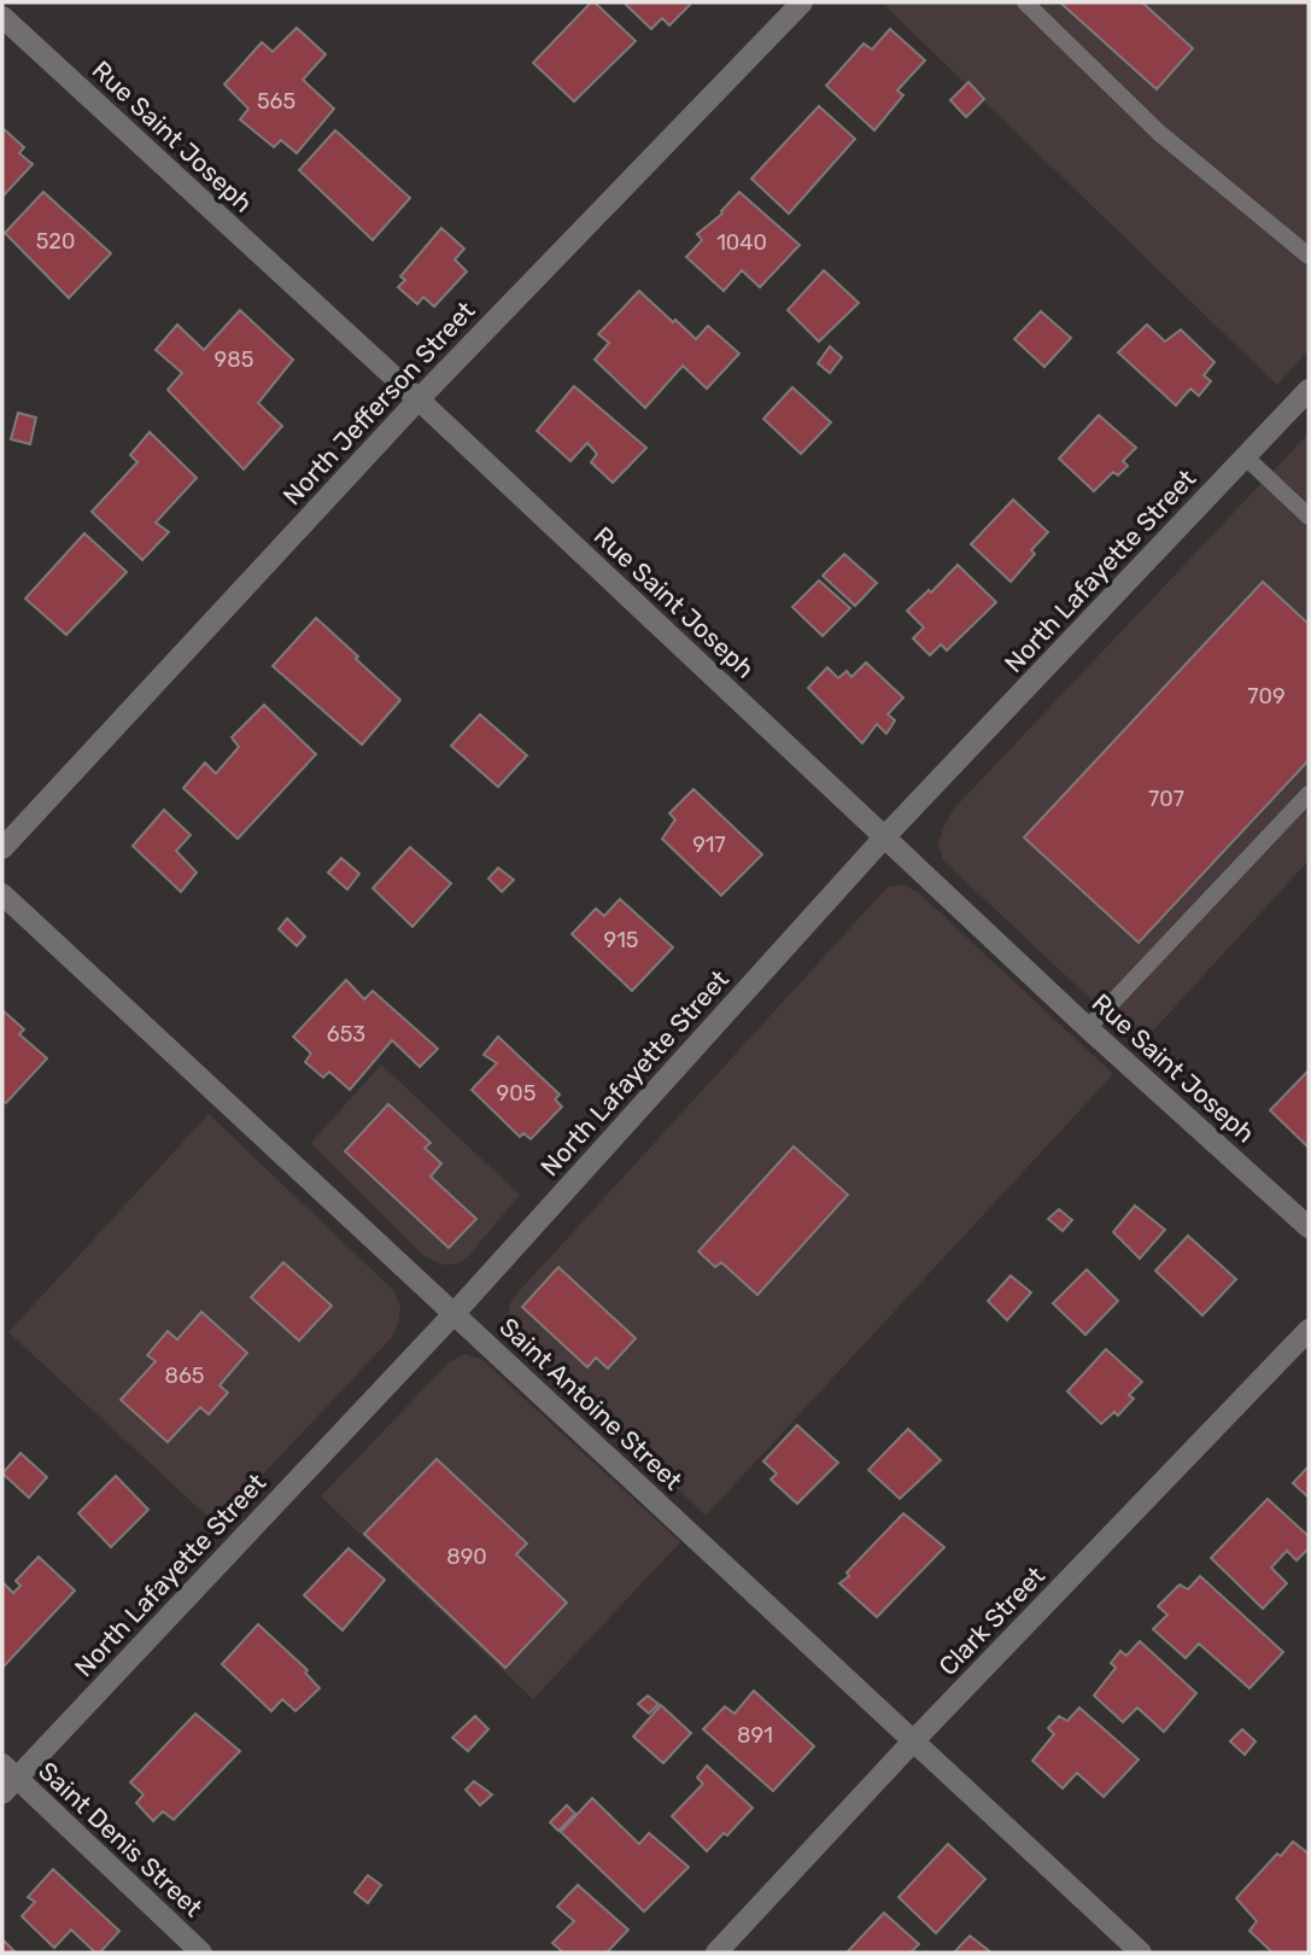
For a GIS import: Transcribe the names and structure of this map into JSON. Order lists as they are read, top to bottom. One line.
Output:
{"streets":{"street":["Rue Saint Joseph","North Jefferson Street","North Lafayette Street","Saint Antoine Street","Clark Street","Saint Denis Street"]},"crossings":[["Rue Saint Joseph","North Jefferson Street"],["Rue Saint Joseph","North Lafayette Street"],["North Lafayette Street","Saint Antoine Street"],["North Lafayette Street","Saint Denis Street"],["Saint Antoine Street","Clark Street"]],"house_numbers":["565","520","1040","985","709","707","917","915","653","905","865","890","891"]}
